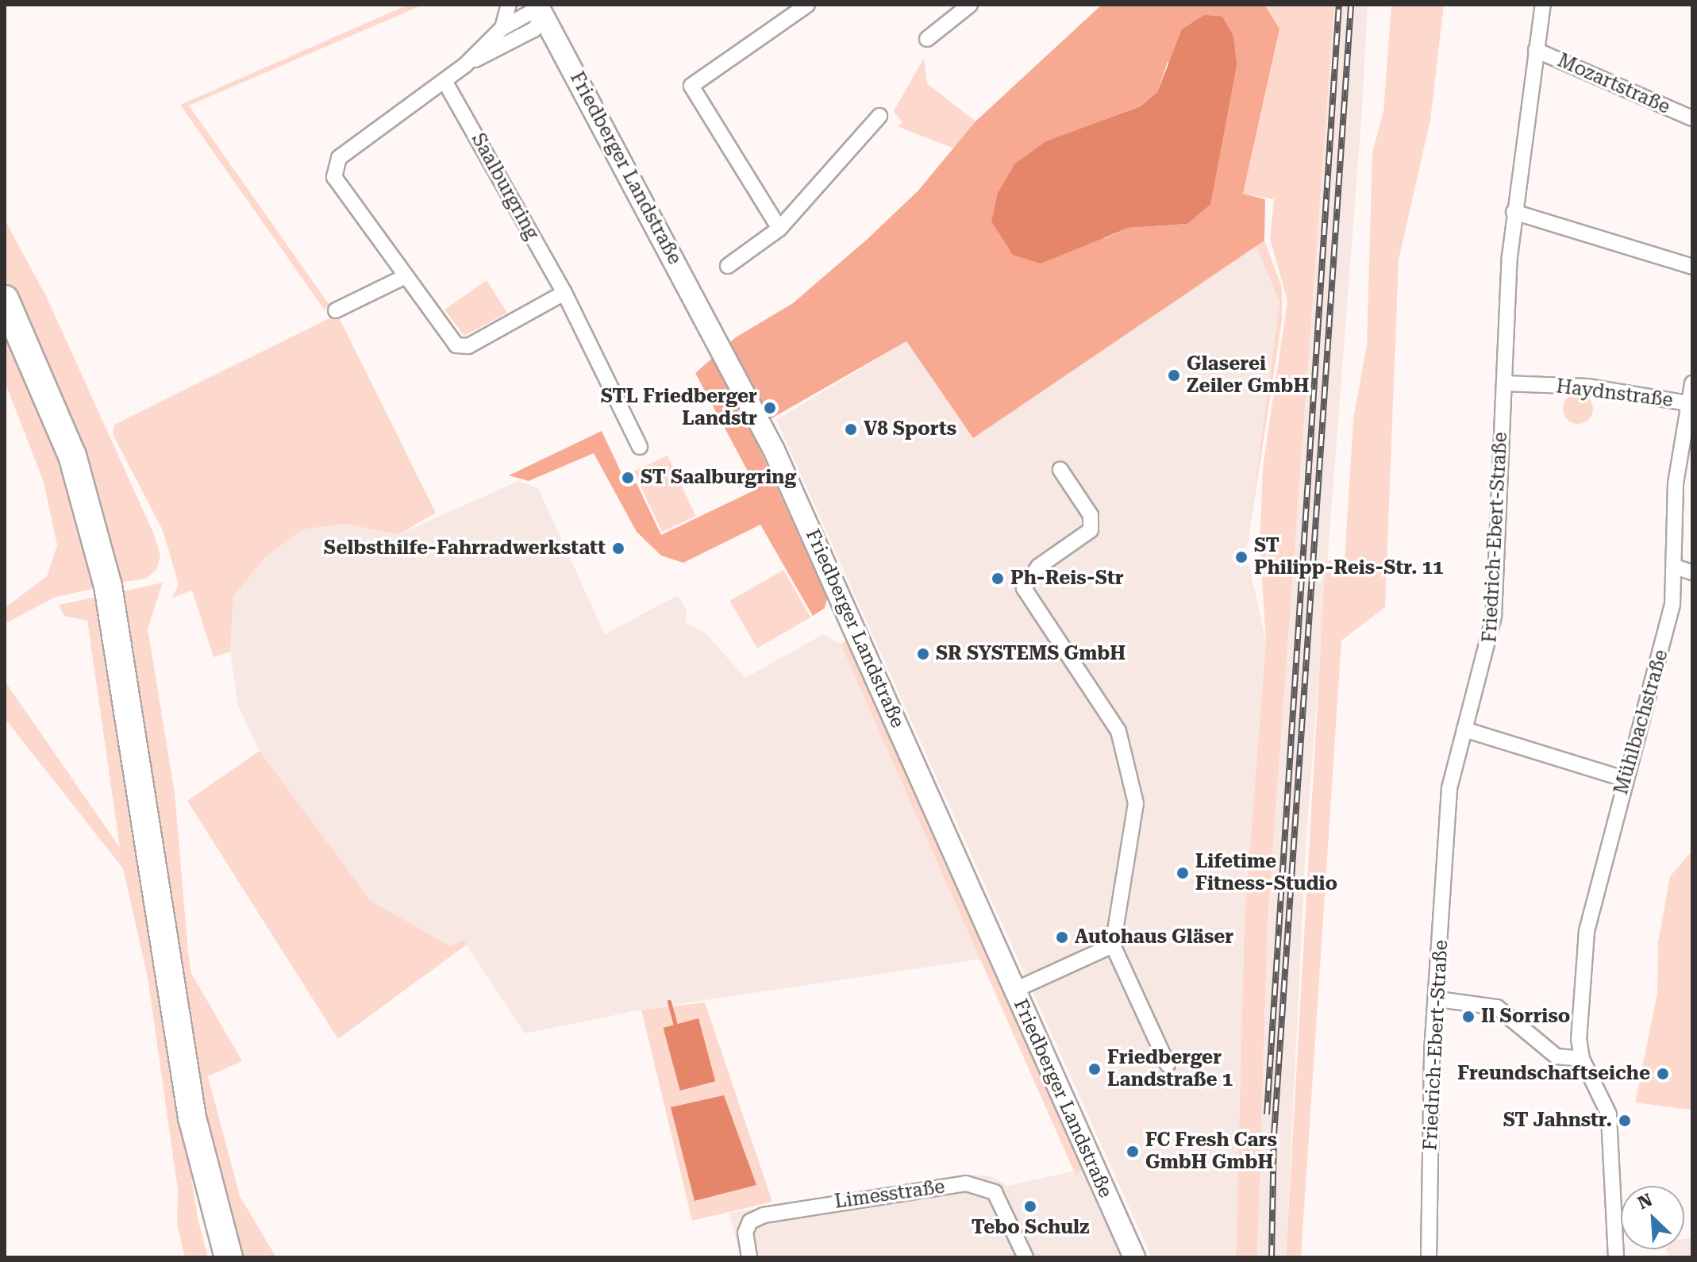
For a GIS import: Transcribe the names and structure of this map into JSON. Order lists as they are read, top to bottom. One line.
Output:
{"streets":{"main road":["Friedberger Landstraße"],"street":["Mozartstraße","Saalburgring","Haydnstraße","Friedrich-Ebert-Straße","Mühlbachstraße","Limesstraße"]},"crossings":[["Mozartstraße","Friedrich-Ebert-Straße"],["Haydnstraße","Friedrich-Ebert-Straße"],["Haydnstraße","Mühlbachstraße"]],"places":["Glaserei Zeiler GmbH","STL Friedberger Landstr","V8 Sports","ST Saalburgring","Selbsthilfe-Fahrradwerkstatt","ST Philipp-Reis-Str. 11","Ph-Reis-Str","SR SYSTEMS GmbH","Lifetime Fitness-Studio","Autohaus Gläser","Il Sorriso","Friedberger Landstraße 1","Freundschaftseiche","ST Jahnstr.","FC Fresh Cars GmbH GmbH","Tebo Schulz"],"north":"top left"}
